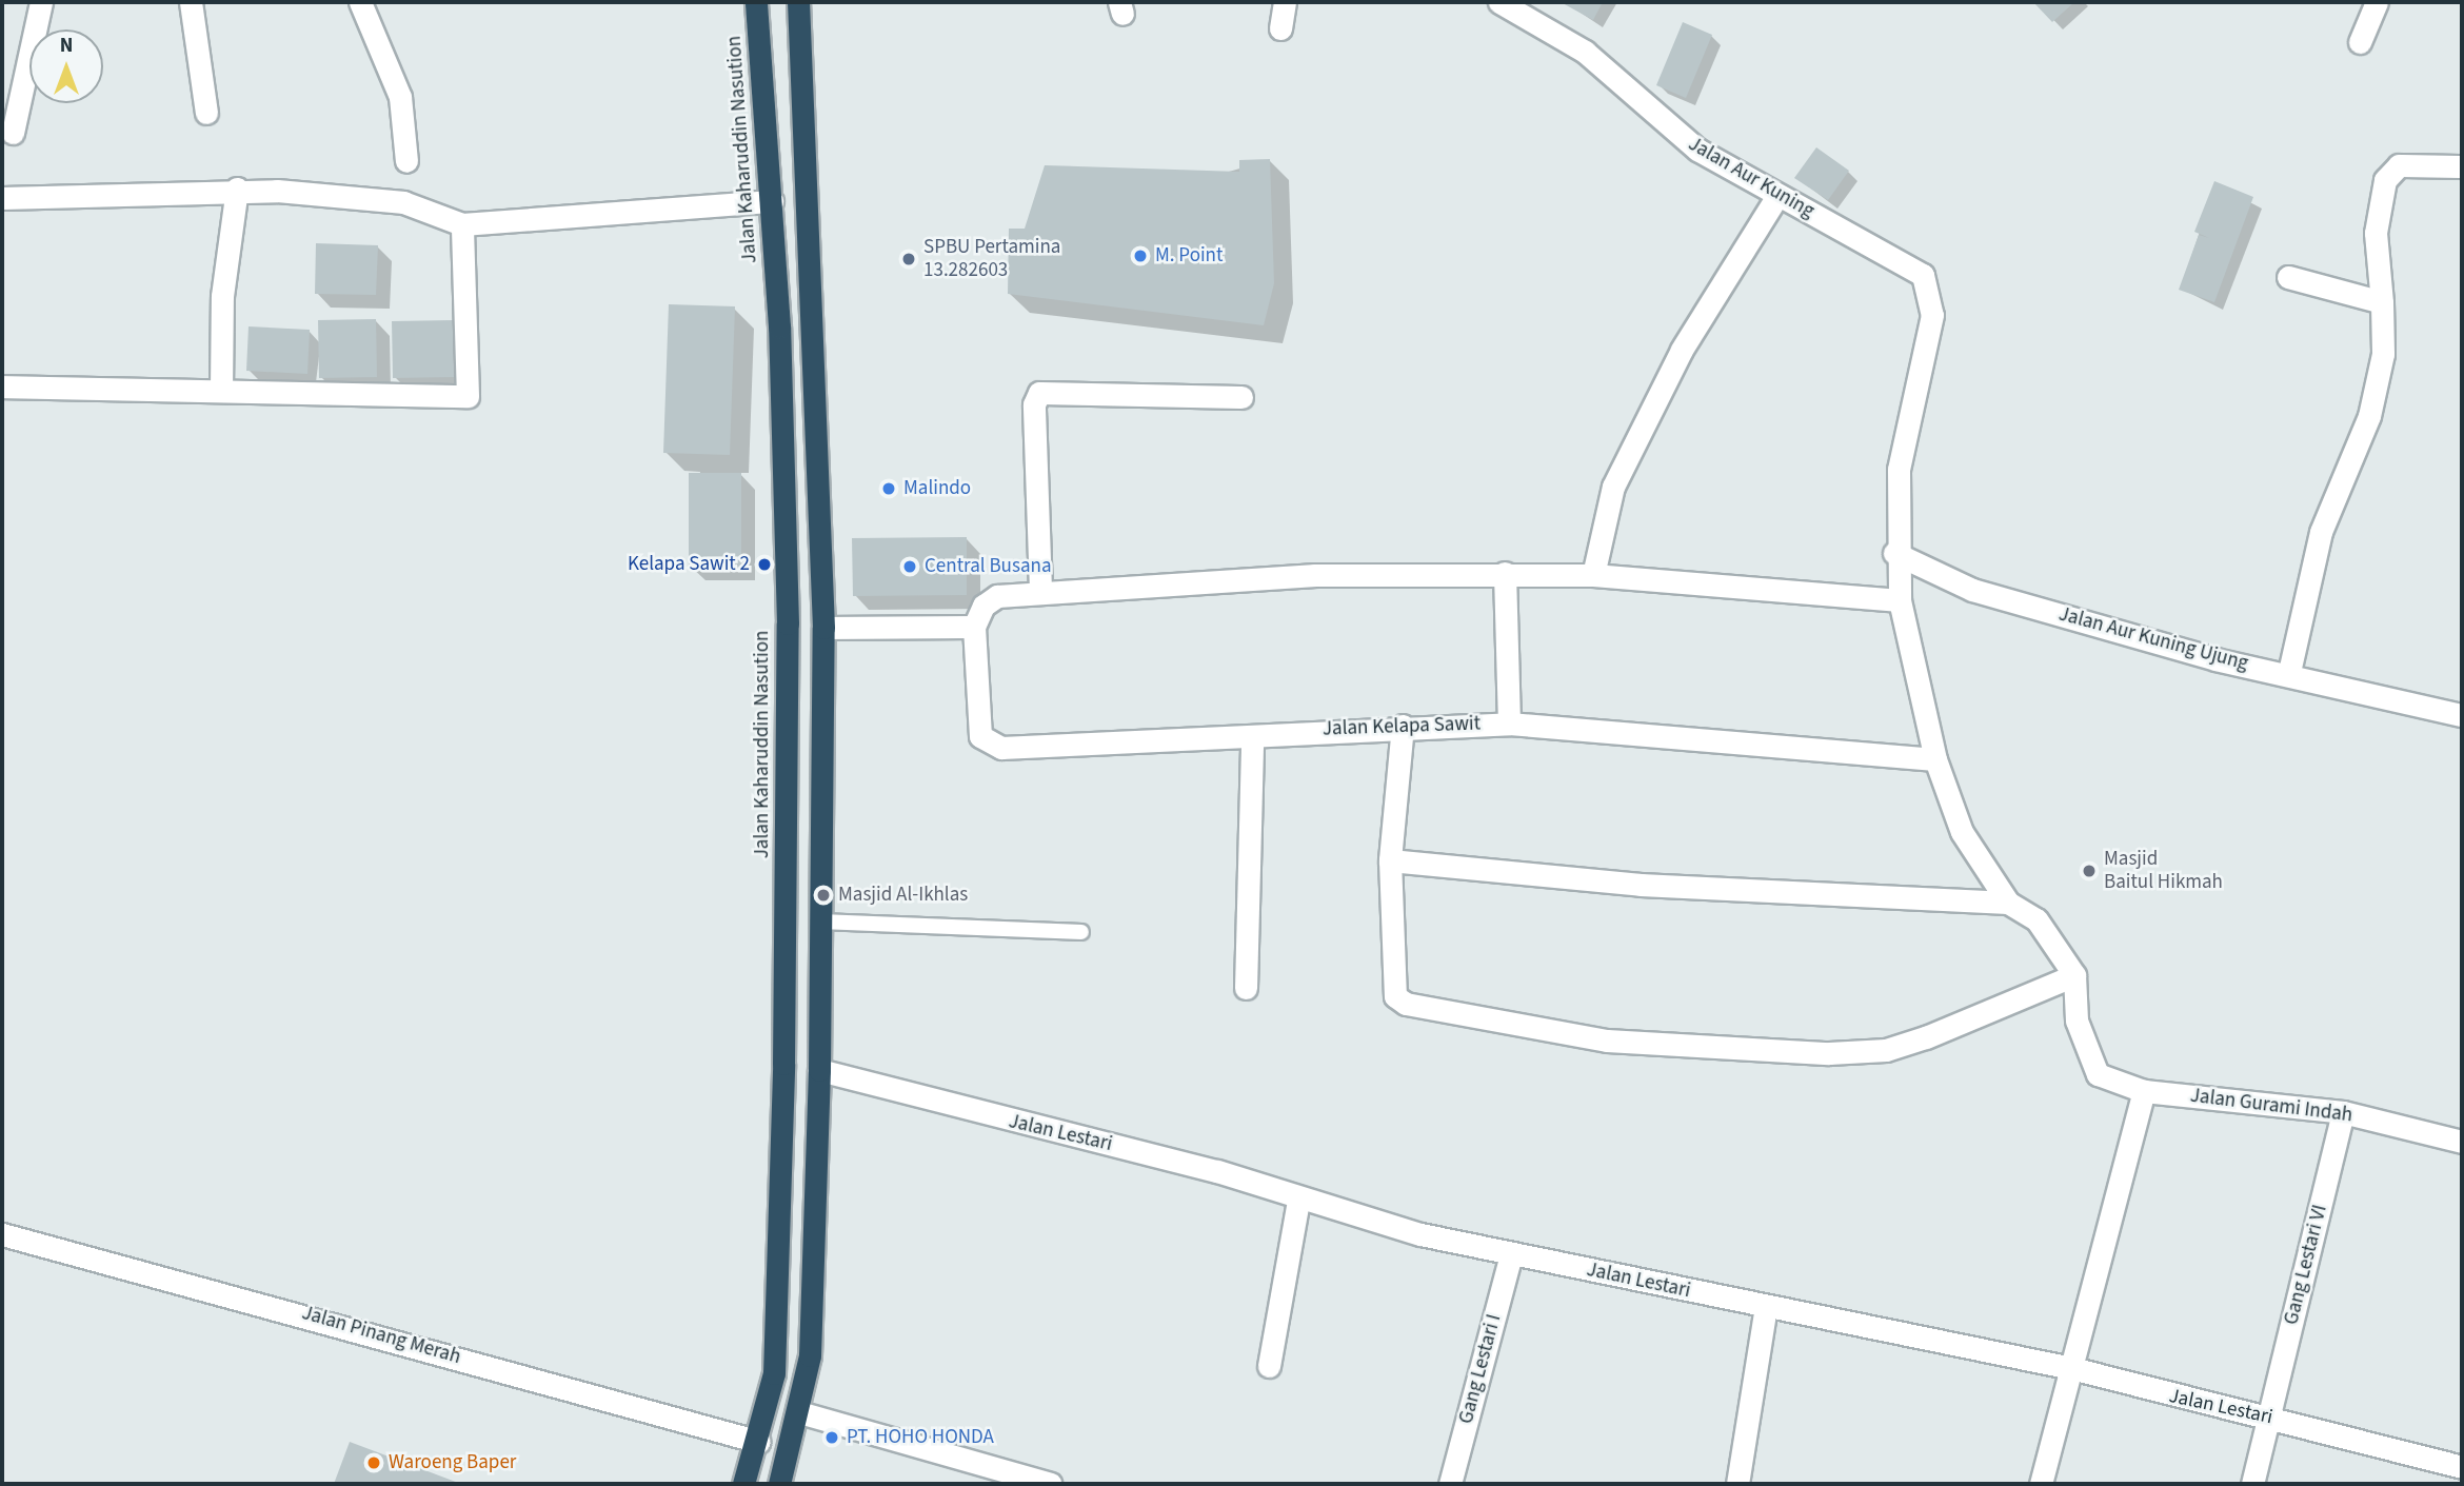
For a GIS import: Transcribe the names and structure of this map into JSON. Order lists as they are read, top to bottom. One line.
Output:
{"streets":{"highway":["Jalan Kaharuddin Nasution"],"street":["Jalan Aur Kuning","Jalan Aur Kuning Ujung","Jalan Kelapa Sawit","Jalan Gurami Indah","Jalan Lestari","Gang Lestari VI","Jalan Pinang Merah","Gang Lestari I"]},"crossings":[["Jalan Kaharuddin Nasution","Jalan Pinang Merah"],["Jalan Aur Kuning","Jalan Aur Kuning Ujung"],["Jalan Gurami Indah","Gang Lestari VI"],["Jalan Lestari","Gang Lestari VI"],["Jalan Lestari","Gang Lestari I"]],"places":["M. Point","SPBU Pertamina 13.282603","Malindo","Kelapa Sawit 2","Central Busana","Masjid Baitul Hikmah","Masjid Al-Ikhlas","PT. HOHO HONDA","Waroeng Baper"],"north":"top"}
